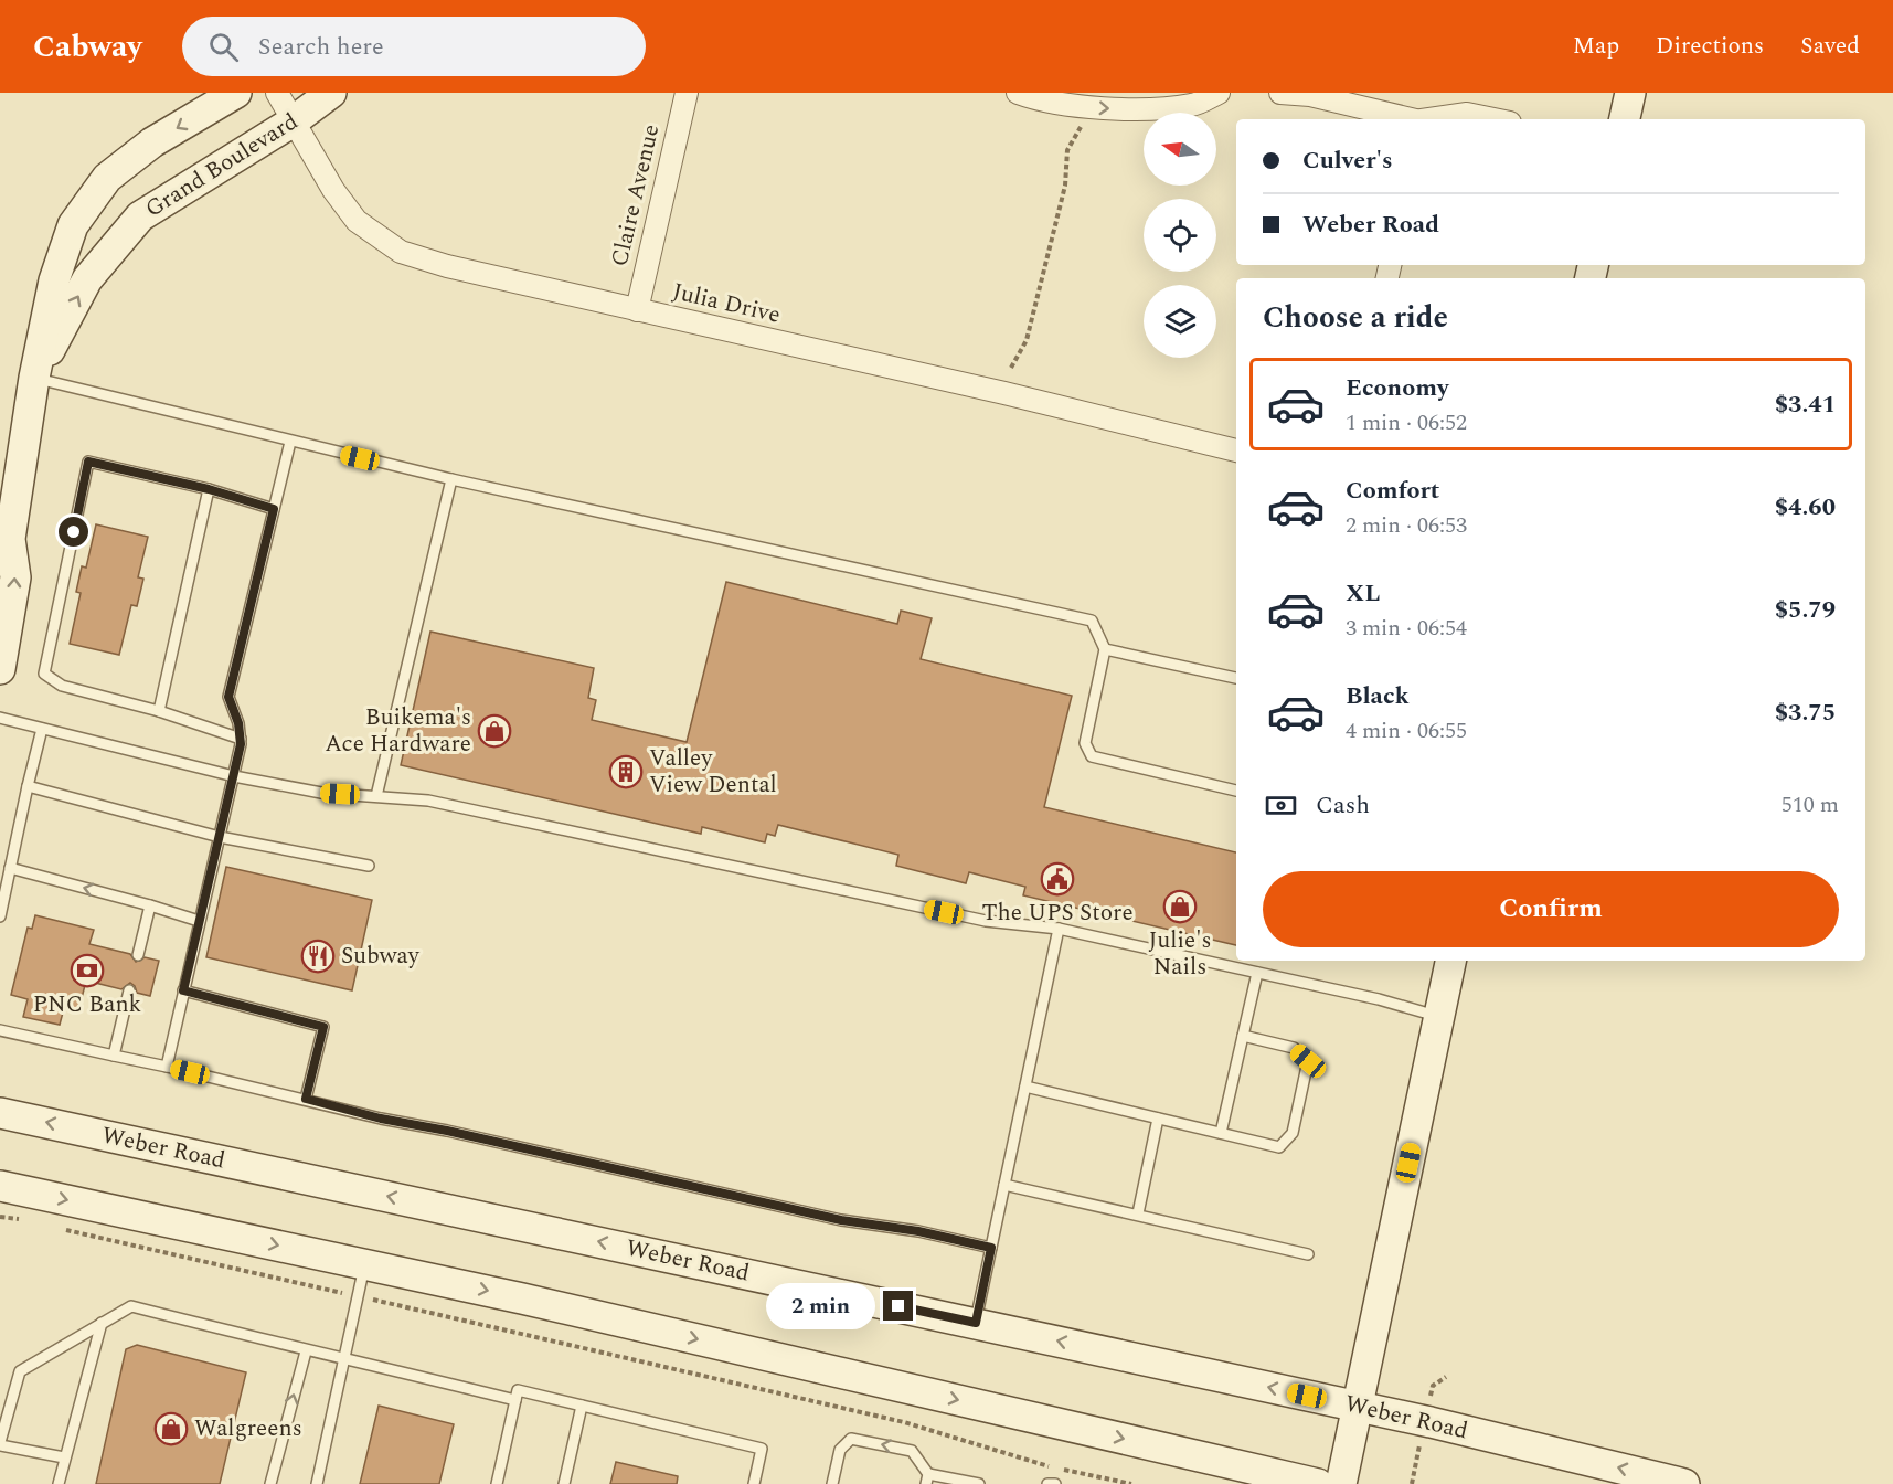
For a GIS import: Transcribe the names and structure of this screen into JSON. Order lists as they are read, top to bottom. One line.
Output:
{"streets":{"main road":["Grand Boulevard","Weber Road"],"street":["Claire Avenue","Julia Drive"]},"crossings":[["Grand Boulevard","Julia Drive"],["Claire Avenue","Julia Drive"]],"places":{"shop":["Buikema's Ace Hardware","Julie's Nails","Walgreens"],"building":["Valley View Dental"],"public building":["The UPS Store"],"restaurant":["Subway"],"bank":["PNC Bank"]},"north":"left","page":{"header":"Cabway","search":"Search here","nav":["Map","Directions","Saved"],"banner":["Culver's","Weber Road"],"heading":"Choose a ride","list":[{"name":"Economy","note":"1 min · 06:52","value":"$3.41"},{"name":"Comfort","note":"2 min · 06:53","value":"$4.60"},{"name":"XL","note":"3 min · 06:54","value":"$5.79"},{"name":"Black","note":"4 min · 06:55","value":"$3.75"}],"pay":["Cash","510 m"],"buttons":"Confirm","bubble":"2 min"}}
